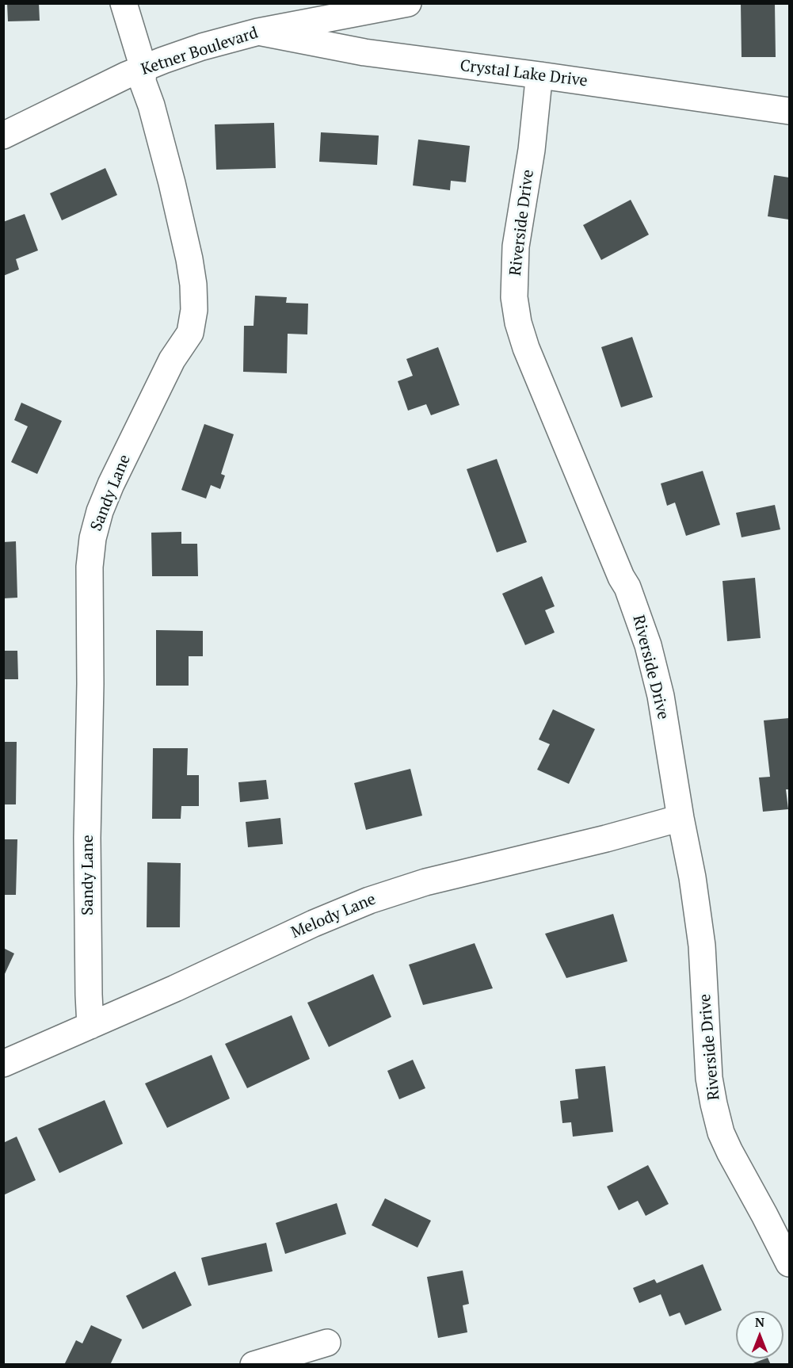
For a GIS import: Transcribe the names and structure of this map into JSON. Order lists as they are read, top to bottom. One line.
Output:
{"streets":{"street":["Ketner Boulevard","Crystal Lake Drive","Riverside Drive","Sandy Lane","Melody Lane"]},"crossings":[["Ketner Boulevard","Crystal Lake Drive"],["Ketner Boulevard","Sandy Lane"],["Crystal Lake Drive","Riverside Drive"],["Riverside Drive","Melody Lane"],["Sandy Lane","Melody Lane"]],"north":"top"}
